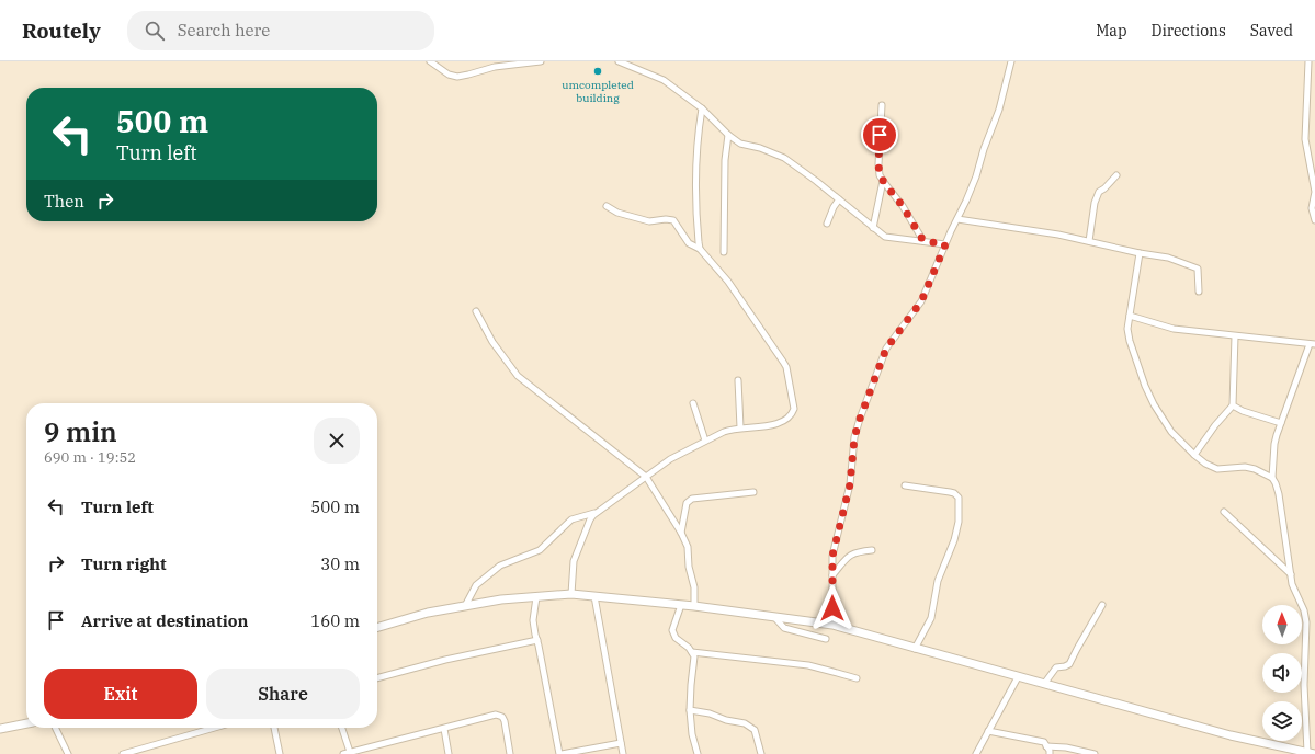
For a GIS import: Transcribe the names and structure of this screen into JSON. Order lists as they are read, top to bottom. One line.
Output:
{"places":["umcompleted building"],"north":"top","page":{"header":"Routely","search":"Search here","nav":["Map","Directions","Saved"],"turn":["500 m","Turn left"],"then":"Then","heading":["9 min","690 m · 19:52"],"list":[{"name":"Turn left","value":"500 m"},{"name":"Turn right","value":"30 m"},{"name":"Arrive at destination","value":"160 m"}],"buttons":["Exit","Share"]}}
